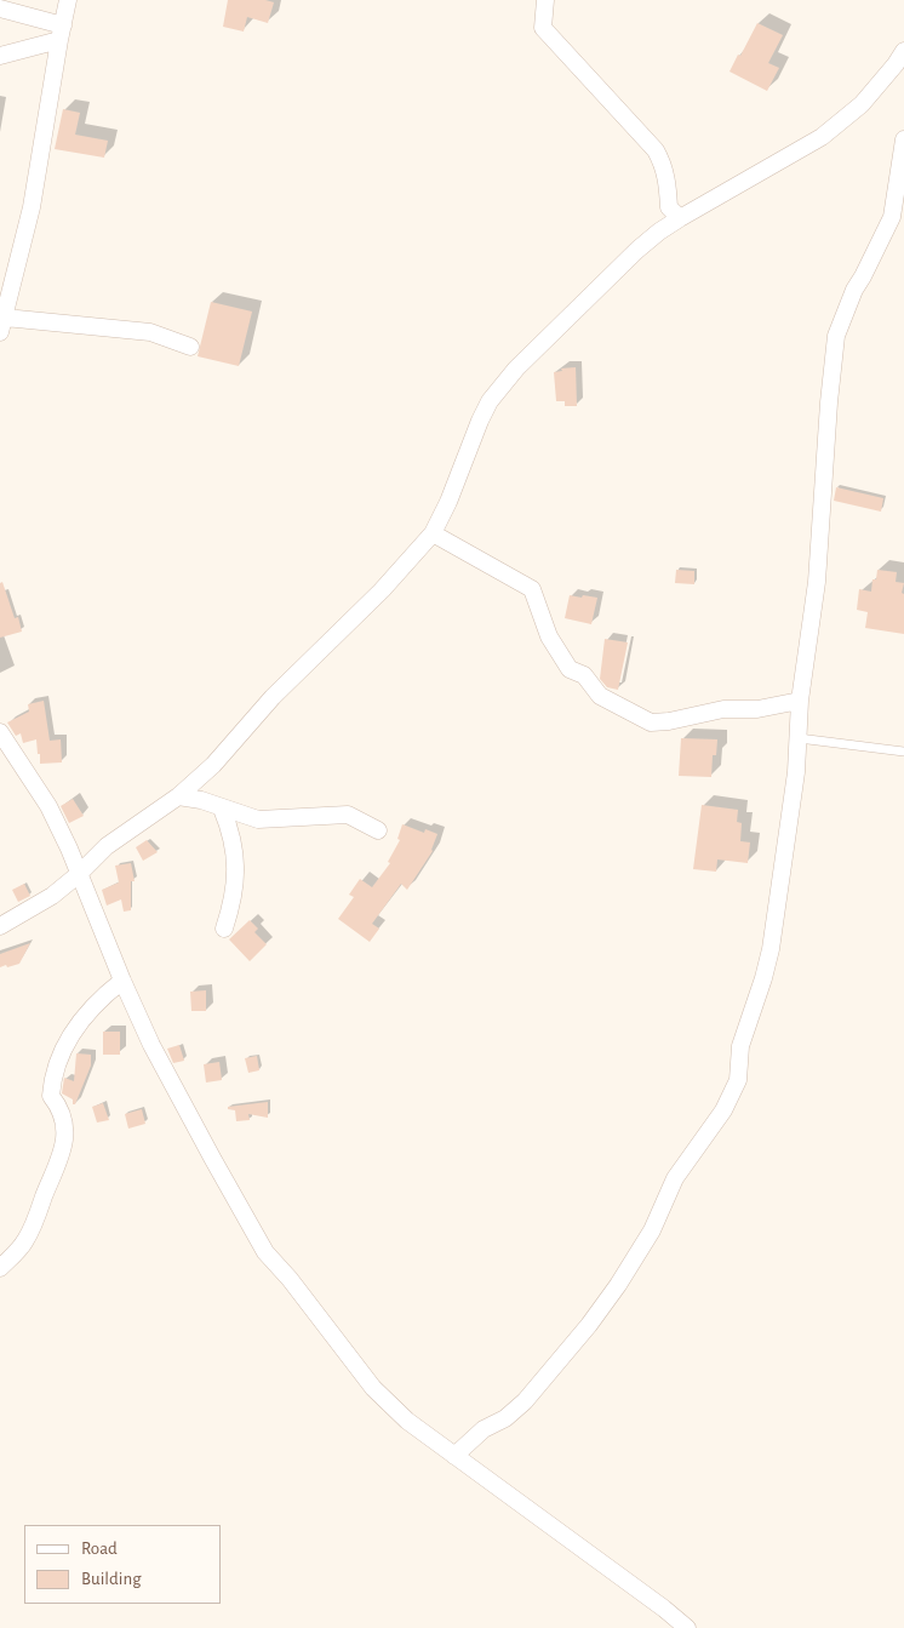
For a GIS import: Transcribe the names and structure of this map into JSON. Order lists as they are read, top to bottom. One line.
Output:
{"legend":["Road","Building"]}
